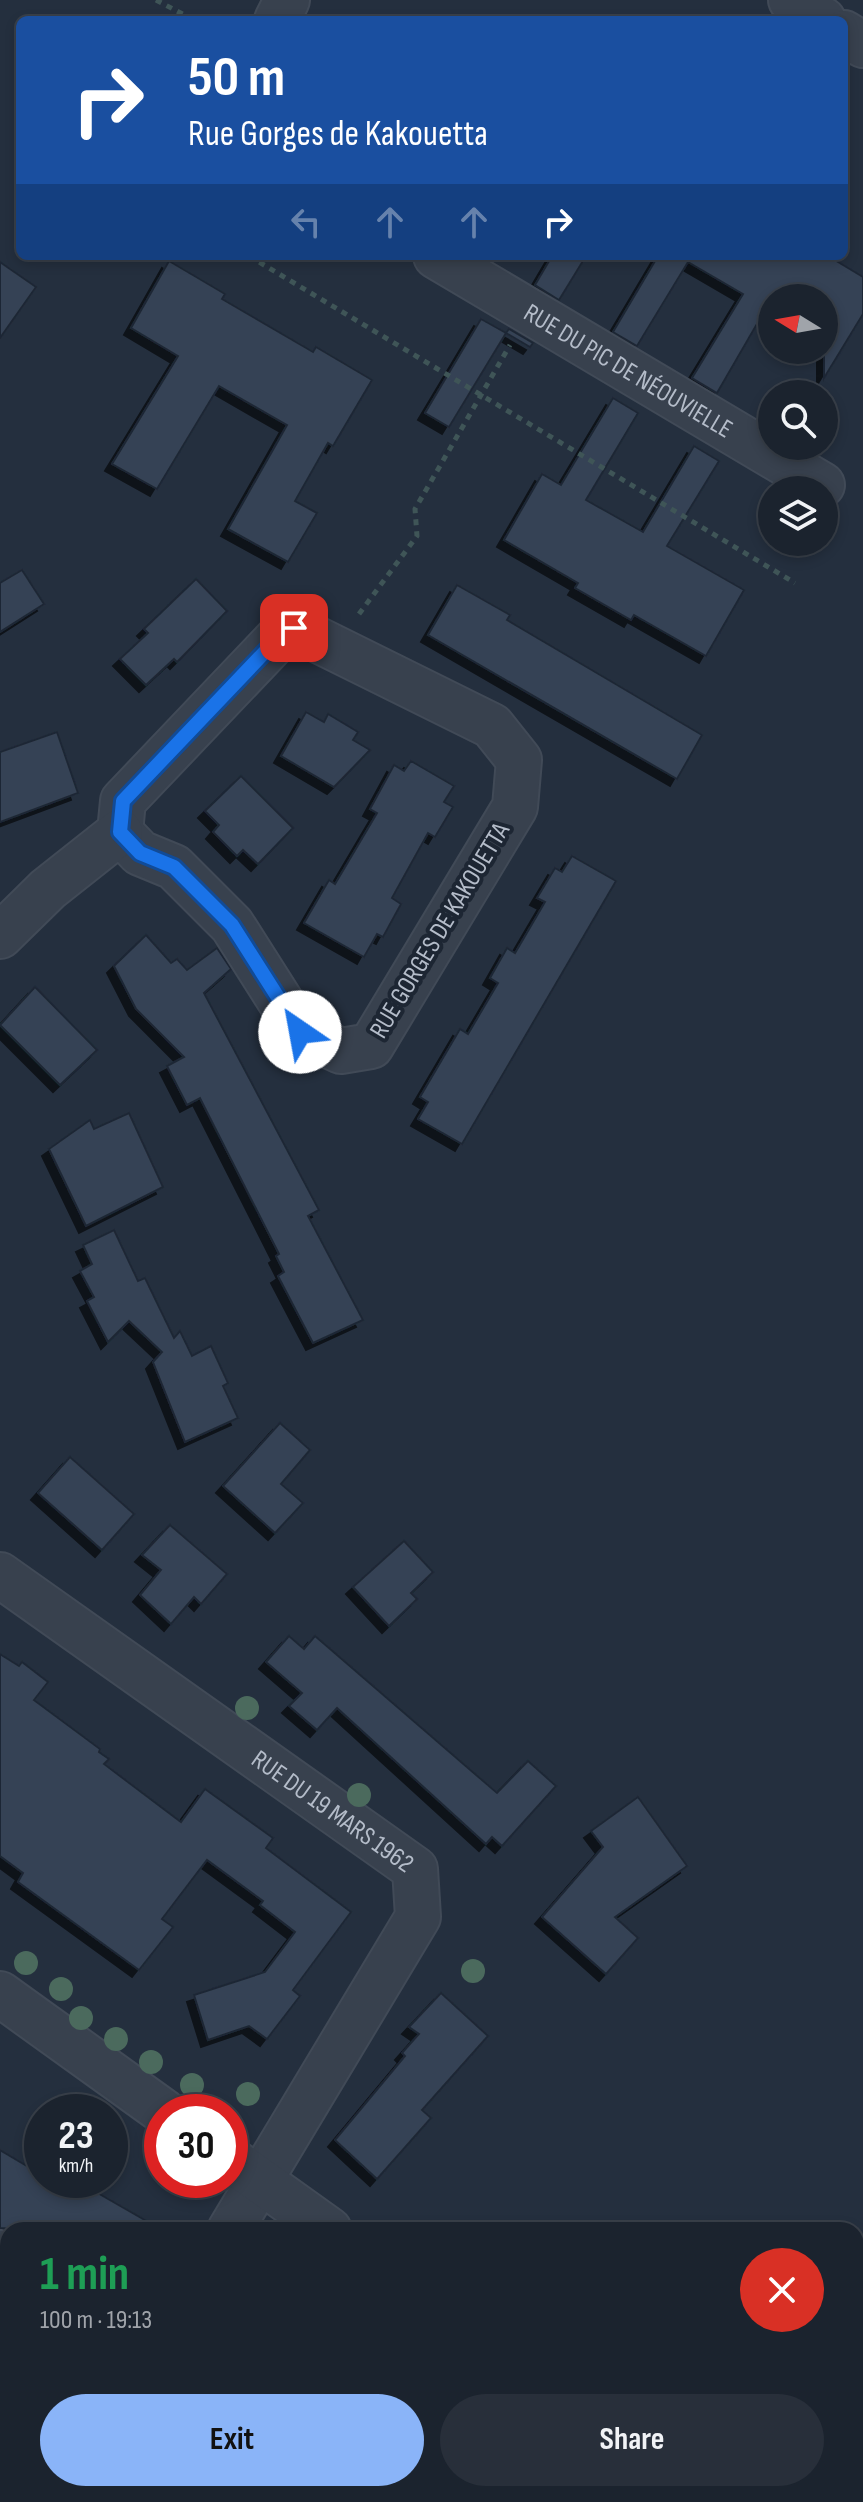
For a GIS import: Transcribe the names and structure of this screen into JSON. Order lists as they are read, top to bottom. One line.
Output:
{"streets":{"street":["RUE DU PIC DE NÉOUVIELLE","RUE GORGES DE KAKOUETTA","RUE DU 19 MARS 1962"]},"north":"left","page":{"turn":["50 m","Rue Gorges de Kakouetta"],"speed":"23 km/h","limit":"30","heading":["1 min","100 m · 19:13"],"buttons":["Exit","Share"]}}
